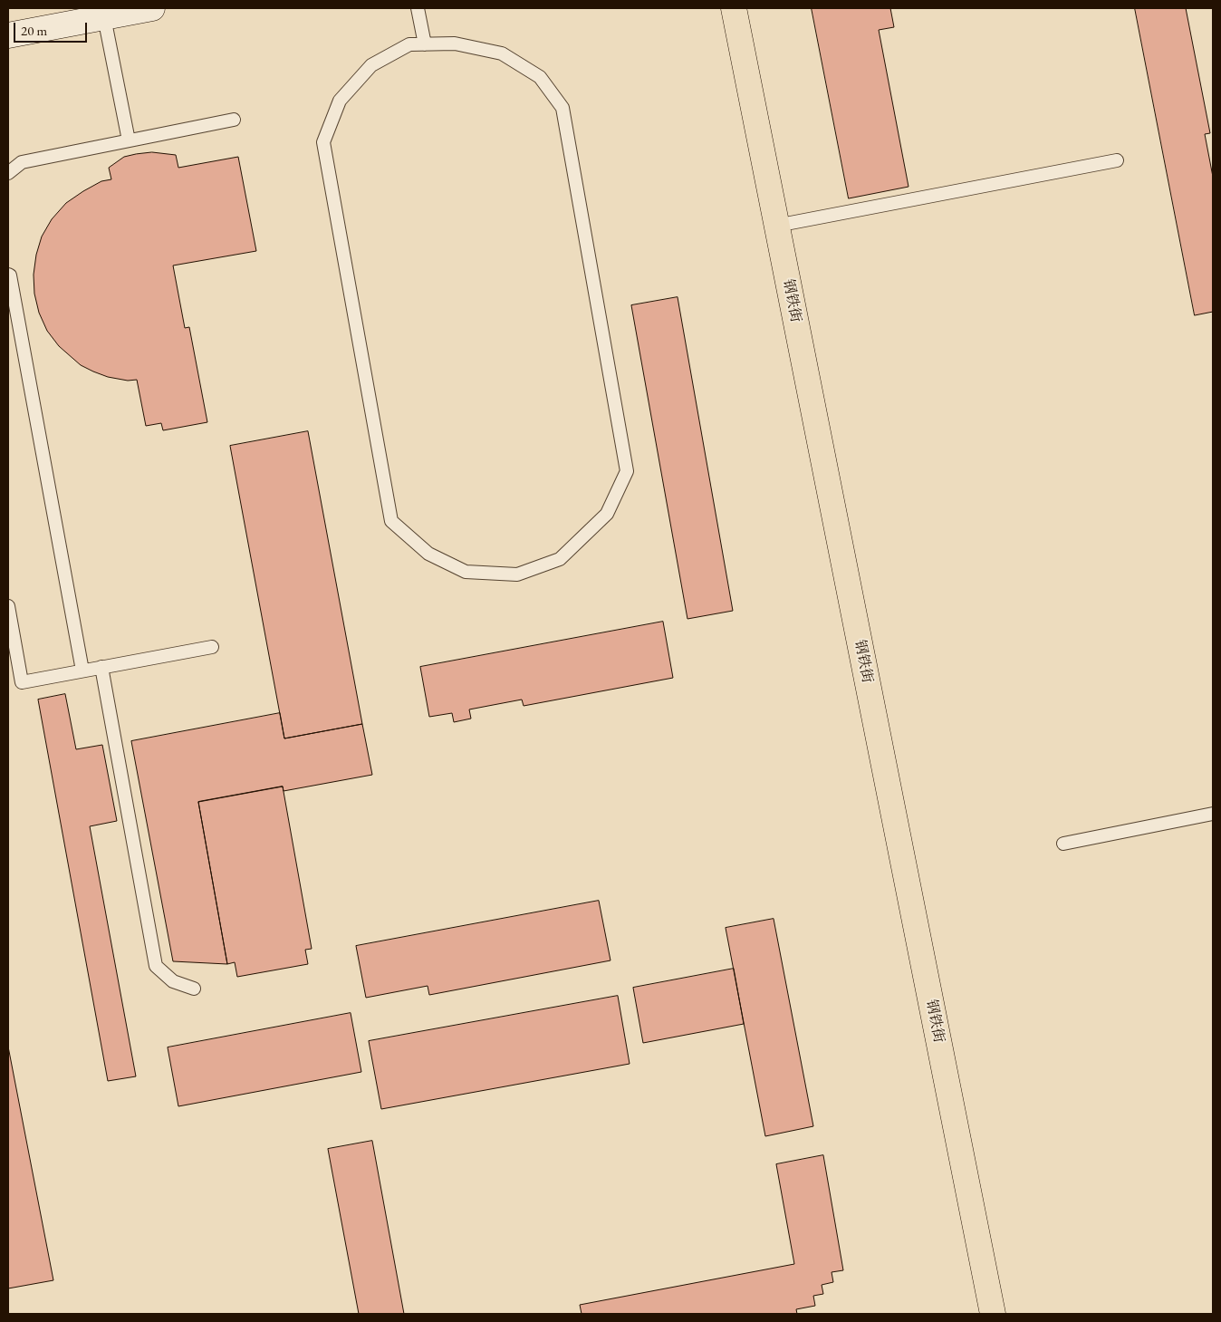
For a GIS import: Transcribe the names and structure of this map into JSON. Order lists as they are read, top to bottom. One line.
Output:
{"streets":{"highway":["钢铁街"]},"scale_bar":"20 m"}
